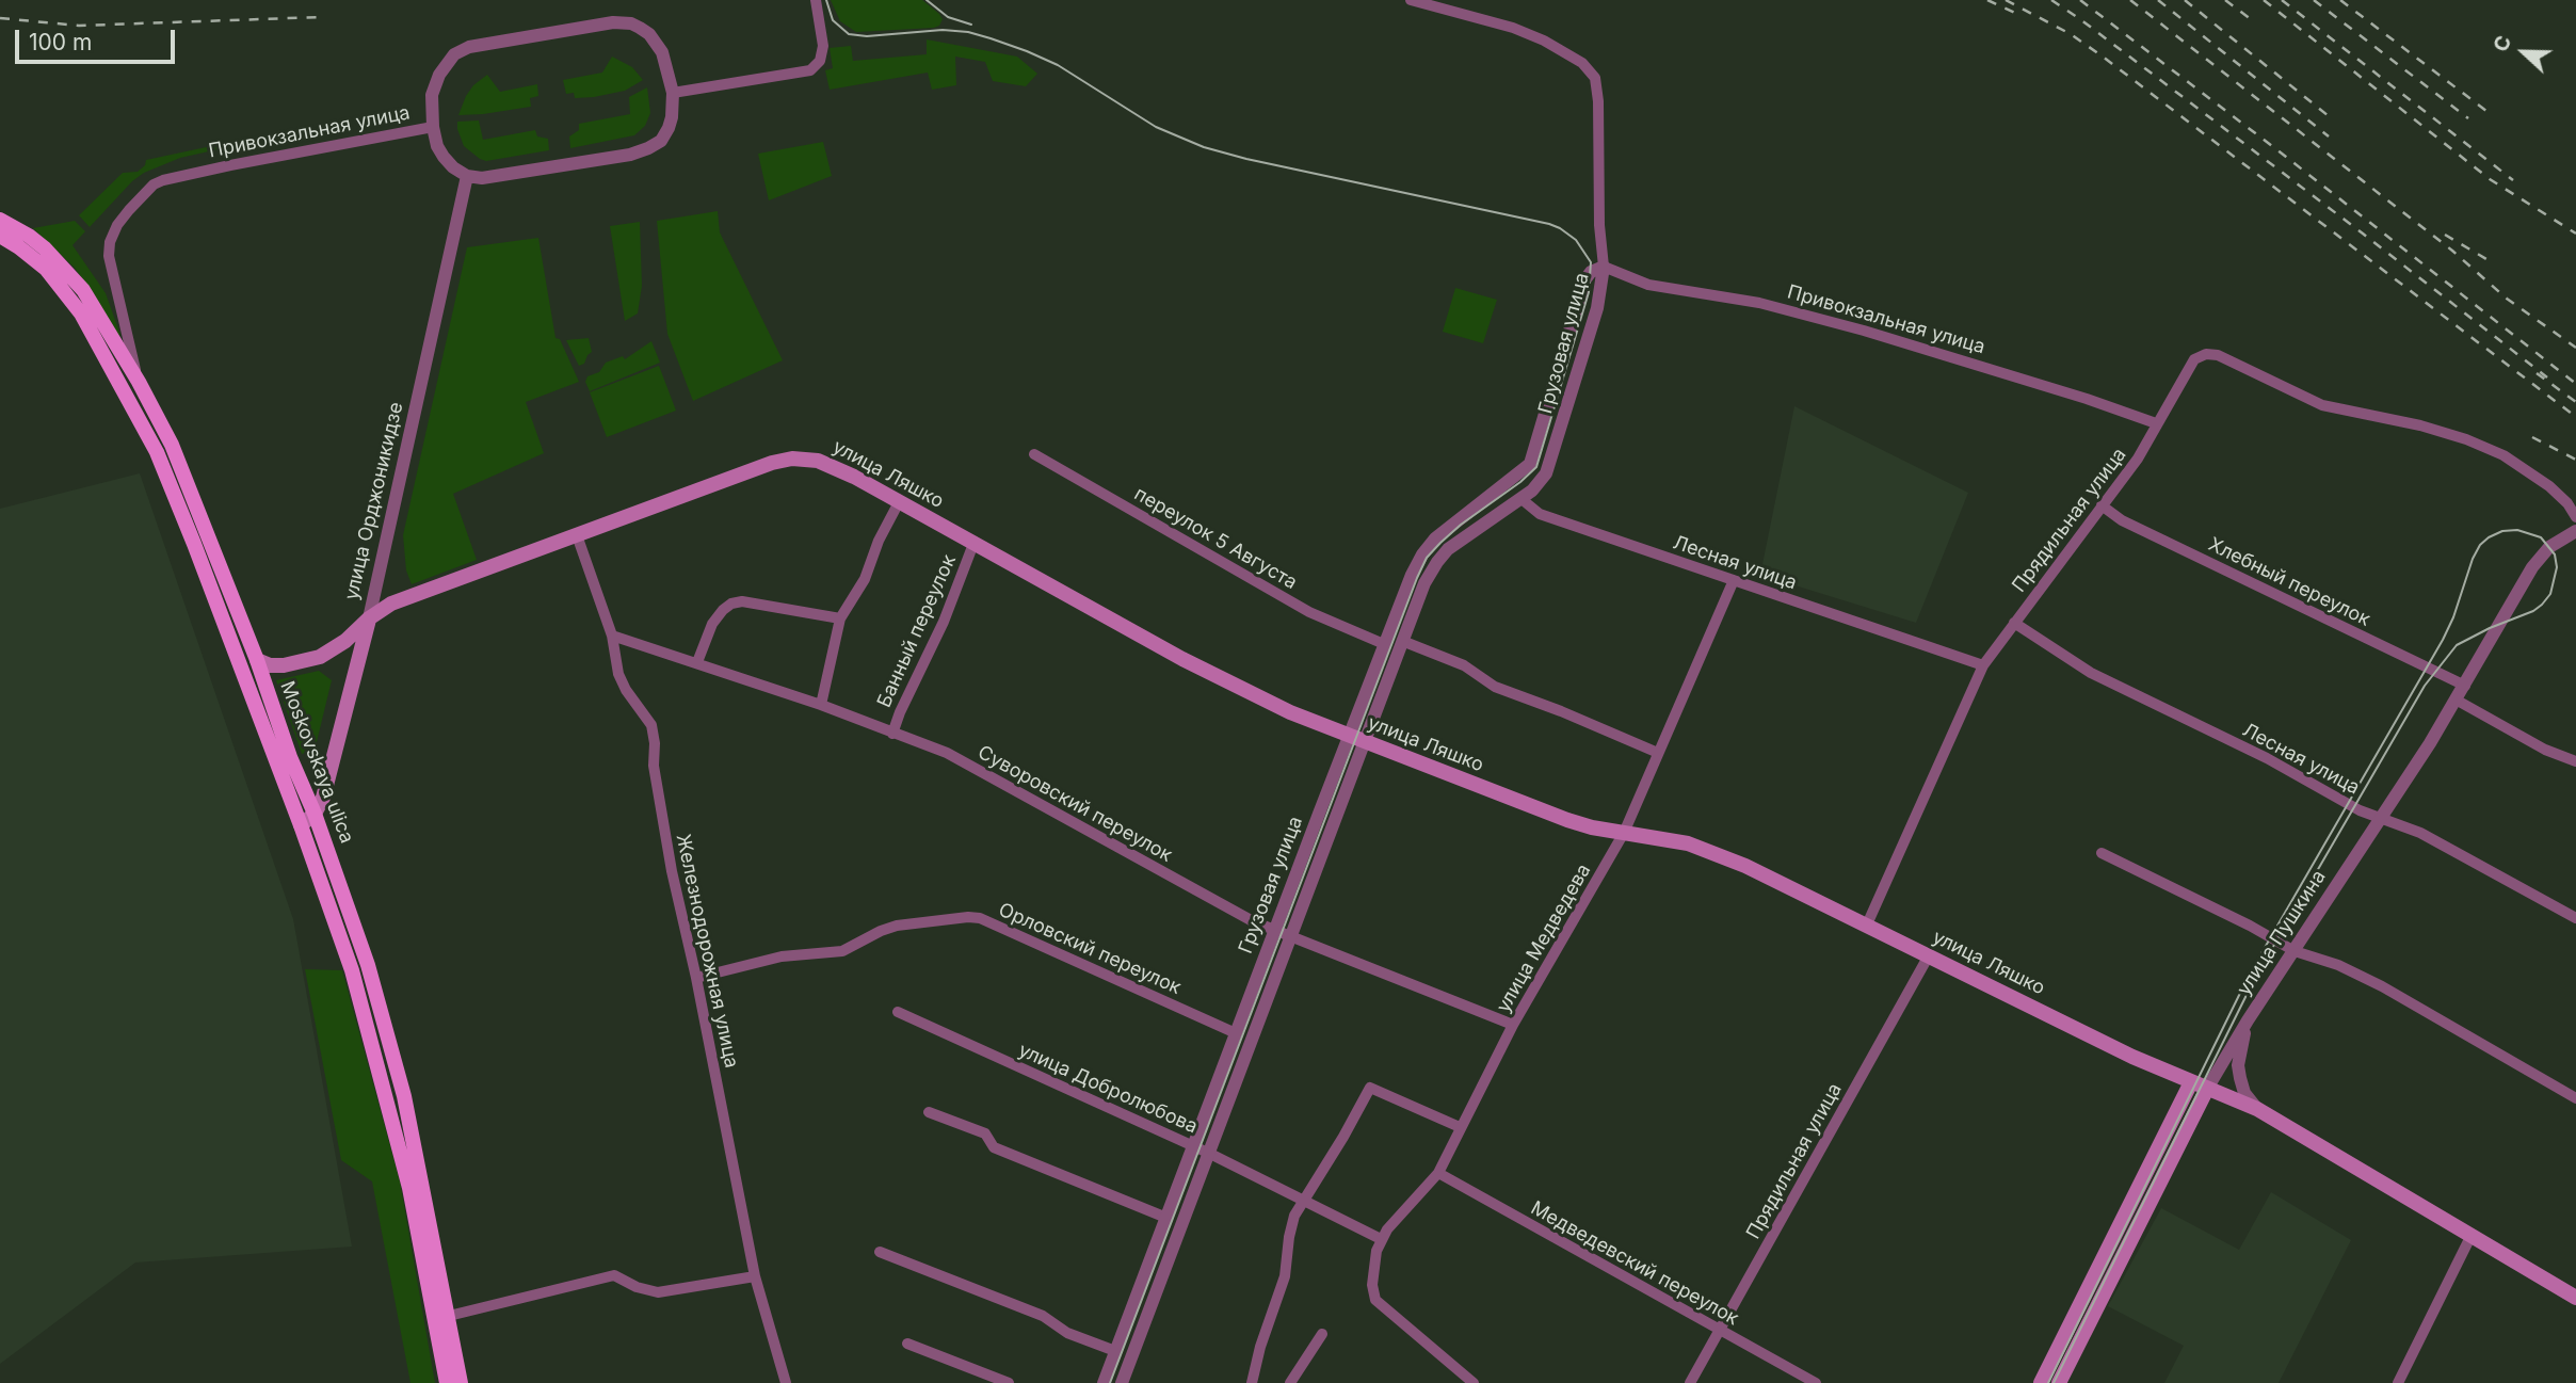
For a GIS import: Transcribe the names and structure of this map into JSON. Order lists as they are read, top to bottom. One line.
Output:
{"streets":{"main road":["улица Ляшко","улица Орджоникидзе","Moskovskaya ulica","улица Пушкина"],"street":["Привокзальная улица","Грузовая улица","Прядильная улица","переулок 5 Августа","Лесная улица","Хлебный переулок","Банный переулок","Суворовский переулок","улица Медведева","Орловский переулок","Железнодорожная улица","улица Добролюбова","Медведевский переулок"]},"crossings":[["Привокзальная улица","Грузовая улица"],["Привокзальная улица","улица Орджоникидзе"],["Привокзальная улица","Прядильная улица"],["Привокзальная улица","Moskovskaya ulica"],["Грузовая улица","улица Ляшко"],["Грузовая улица","переулок 5 Августа"],["Грузовая улица","Лесная улица"],["Грузовая улица","Суворовский переулок"],["Грузовая улица","Орловский переулок"],["Грузовая улица","улица Добролюбова"],["улица Ляшко","улица Орджоникидзе"],["улица Ляшко","Прядильная улица"],["улица Ляшко","Банный переулок"],["улица Ляшко","Moskovskaya ulica"],["улица Ляшко","улица Пушкина"],["улица Ляшко","улица Медведева"],["улица Ляшко","Железнодорожная улица"],["улица Орджоникидзе","Moskovskaya ulica"],["Прядильная улица","Лесная улица"],["Прядильная улица","Хлебный переулок"],["Прядильная улица","Медведевский переулок"],["Лесная улица","улица Пушкина"],["Лесная улица","улица Медведева"],["Хлебный переулок","улица Пушкина"],["Банный переулок","Суворовский переулок"],["Суворовский переулок","улица Медведева"],["Суворовский переулок","Железнодорожная улица"],["улица Медведева","улица Добролюбова"],["улица Медведева","Медведевский переулок"],["Орловский переулок","Железнодорожная улица"]],"scale_bar":"100 m","north":"left"}
